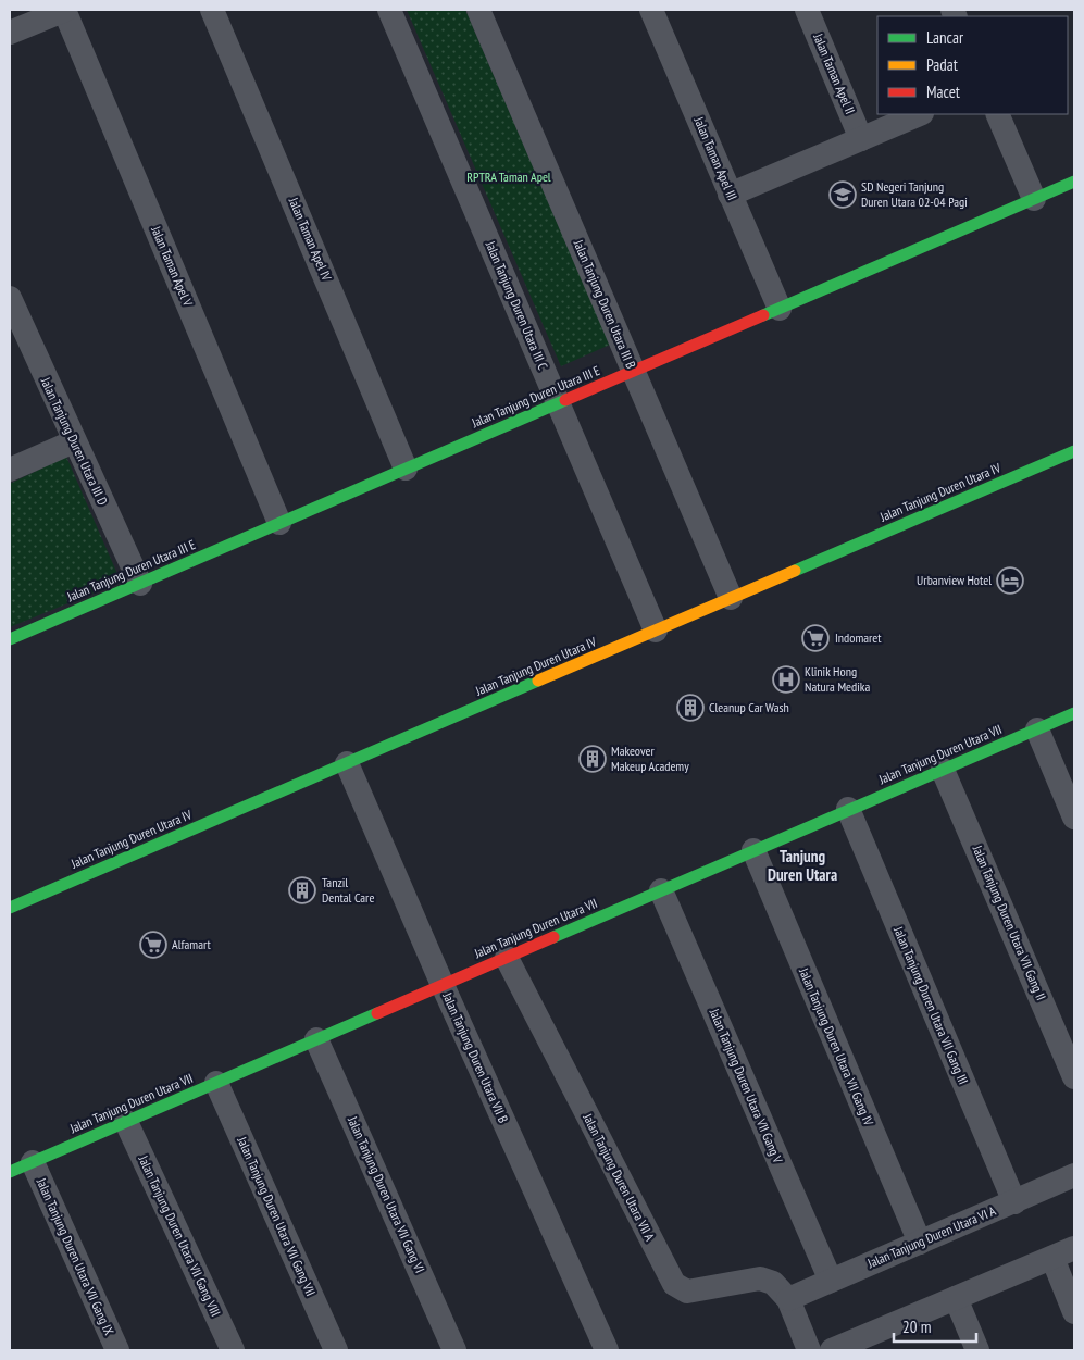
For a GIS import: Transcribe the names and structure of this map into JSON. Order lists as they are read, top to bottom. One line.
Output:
{"streets":{"street":["Jalan Taman Apel II","Jalan Taman Apel III","Jalan Taman Apel IV","Jalan Taman Apel V","Jalan Tanjung Duren Utara III B","Jalan Tanjung Duren Utara III C","Jalan Tanjung Duren Utara III E","Jalan Tanjung Duren Utara III D","Jalan Tanjung Duren Utara IV","Jalan Tanjung Duren Utara VII","Jalan Tanjung Duren Utara VII Gang II","Jalan Tanjung Duren Utara VII Gang III","Jalan Tanjung Duren Utara VII Gang IV","Jalan Tanjung Duren Utara VII B","Jalan Tanjung Duren Utara VII Gang V","Jalan Tanjung Duren Utara VII A","Jalan Tanjung Duren Utara VII Gang VI","Jalan Tanjung Duren Utara VII Gang VII","Jalan Tanjung Duren Utara VII Gang VIII","Jalan Tanjung Duren Utara VI A","Jalan Tanjung Duren Utara VII Gang IX"]},"crossings":[["Jalan Taman Apel III","Jalan Tanjung Duren Utara III E"],["Jalan Taman Apel IV","Jalan Tanjung Duren Utara III E"],["Jalan Taman Apel V","Jalan Tanjung Duren Utara III E"],["Jalan Tanjung Duren Utara III B","Jalan Tanjung Duren Utara III E"],["Jalan Tanjung Duren Utara III B","Jalan Tanjung Duren Utara IV"],["Jalan Tanjung Duren Utara III C","Jalan Tanjung Duren Utara III E"],["Jalan Tanjung Duren Utara III C","Jalan Tanjung Duren Utara IV"],["Jalan Tanjung Duren Utara III E","Jalan Tanjung Duren Utara III D"],["Jalan Tanjung Duren Utara IV","Jalan Tanjung Duren Utara VII B"],["Jalan Tanjung Duren Utara VII","Jalan Tanjung Duren Utara VII Gang II"],["Jalan Tanjung Duren Utara VII","Jalan Tanjung Duren Utara VII Gang III"],["Jalan Tanjung Duren Utara VII","Jalan Tanjung Duren Utara VII Gang IV"],["Jalan Tanjung Duren Utara VII","Jalan Tanjung Duren Utara VII B"],["Jalan Tanjung Duren Utara VII","Jalan Tanjung Duren Utara VII Gang V"],["Jalan Tanjung Duren Utara VII","Jalan Tanjung Duren Utara VII A"],["Jalan Tanjung Duren Utara VII","Jalan Tanjung Duren Utara VII Gang VI"],["Jalan Tanjung Duren Utara VII","Jalan Tanjung Duren Utara VII Gang VII"],["Jalan Tanjung Duren Utara VII","Jalan Tanjung Duren Utara VII Gang VIII"],["Jalan Tanjung Duren Utara VII","Jalan Tanjung Duren Utara VII Gang IX"],["Jalan Tanjung Duren Utara VII Gang III","Jalan Tanjung Duren Utara VI A"],["Jalan Tanjung Duren Utara VII Gang IV","Jalan Tanjung Duren Utara VI A"],["Jalan Tanjung Duren Utara VII Gang V","Jalan Tanjung Duren Utara VI A"],["Jalan Tanjung Duren Utara VII A","Jalan Tanjung Duren Utara VI A"]],"districts":["Tanjung Duren Utara"],"parks":["RPTRA Taman Apel"],"places":{"school or university":["SD Negeri Tanjung Duren Utara 02-04 Pagi"],"hotel":["Urbanview Hotel"],"supermarket":["Indomaret","Alfamart"],"hospital":["Klinik Hong Natura Medika"],"building":["Cleanup Car Wash","Makeover Makeup Academy","Tanzil Dental Care"]},"legend":["Lancar","Padat","Macet"],"scale_bar":"20 m"}
